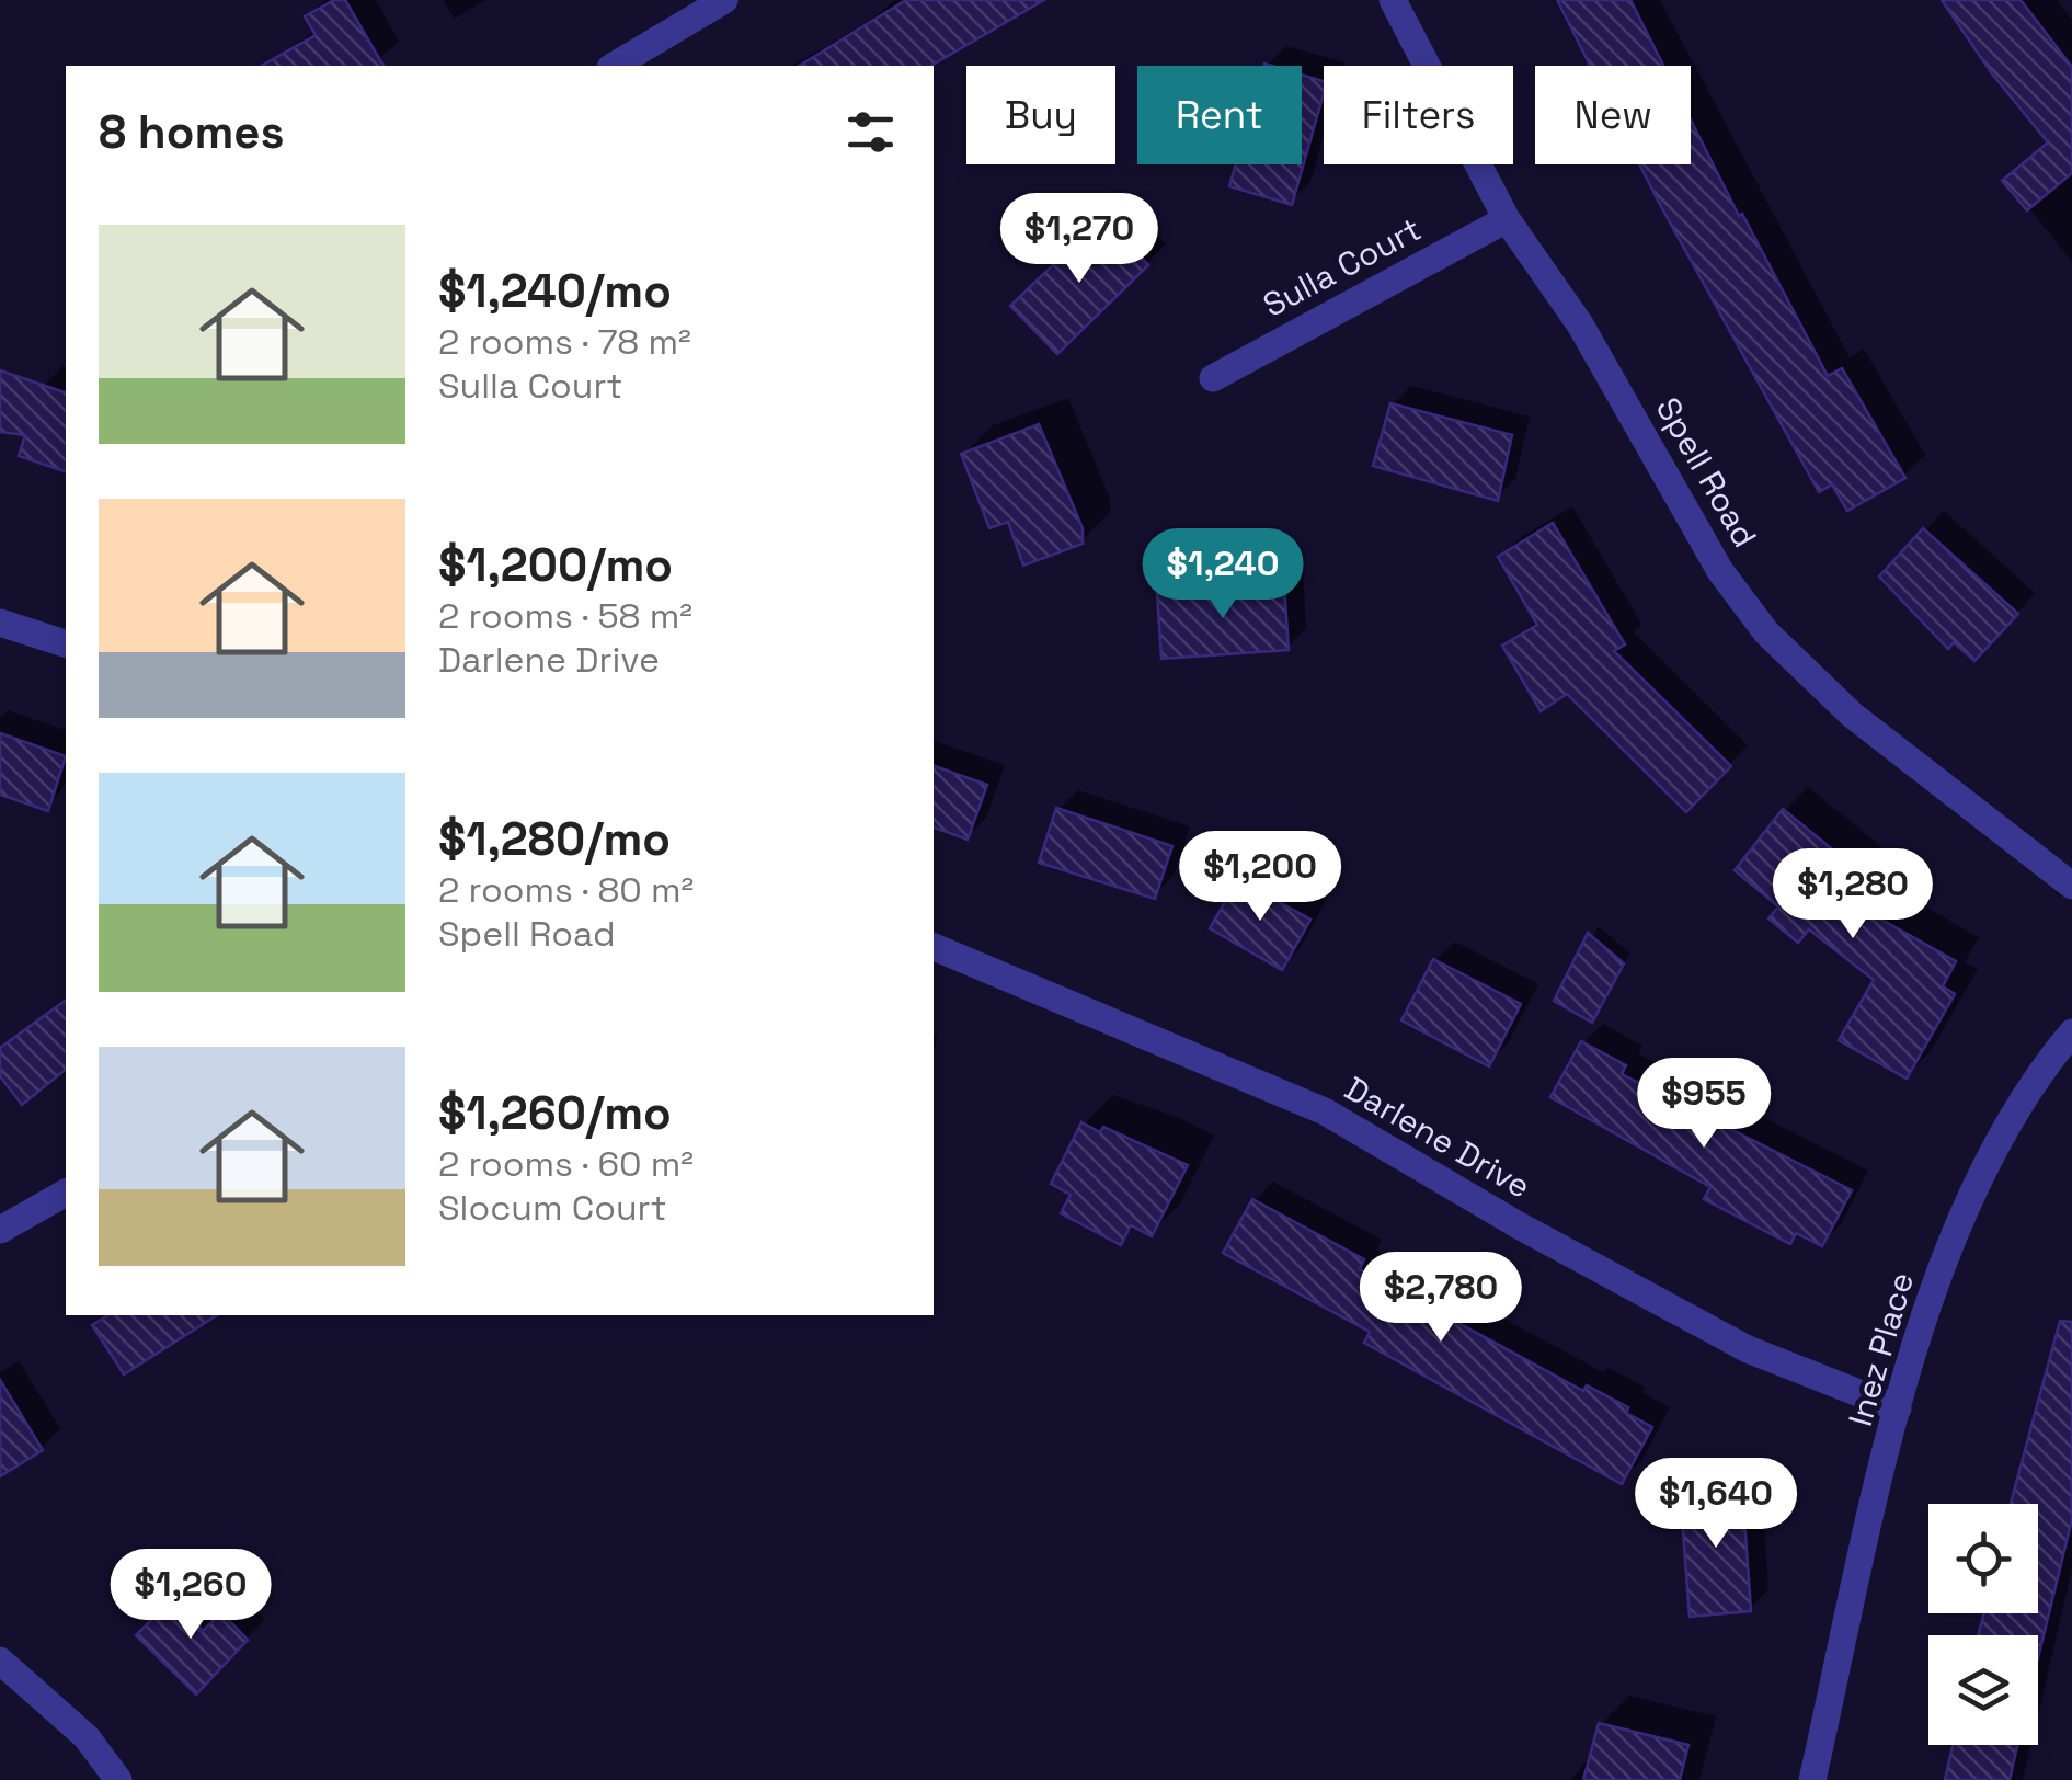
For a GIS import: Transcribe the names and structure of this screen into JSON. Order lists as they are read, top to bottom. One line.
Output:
{"streets":{"street":["Sulla Court","Spell Road","Darlene Drive","Inez Place"]},"crossings":[["Sulla Court","Spell Road"],["Darlene Drive","Inez Place"]],"page":{"chip":["Buy","Rent","Filters","New"],"heading":"8 homes","price":["$1,270","$1,240","$1,200","$1,280","$955","$2,780","$1,640","$1,260"],"list":[{"name":"$1,240/mo","note":"2 rooms · 78 m² · Sulla Court"},{"name":"$1,200/mo","note":"2 rooms · 58 m² · Darlene Drive"},{"name":"$1,280/mo","note":"2 rooms · 80 m² · Spell Road"},{"name":"$1,260/mo","note":"2 rooms · 60 m² · Slocum Court"}]}}
